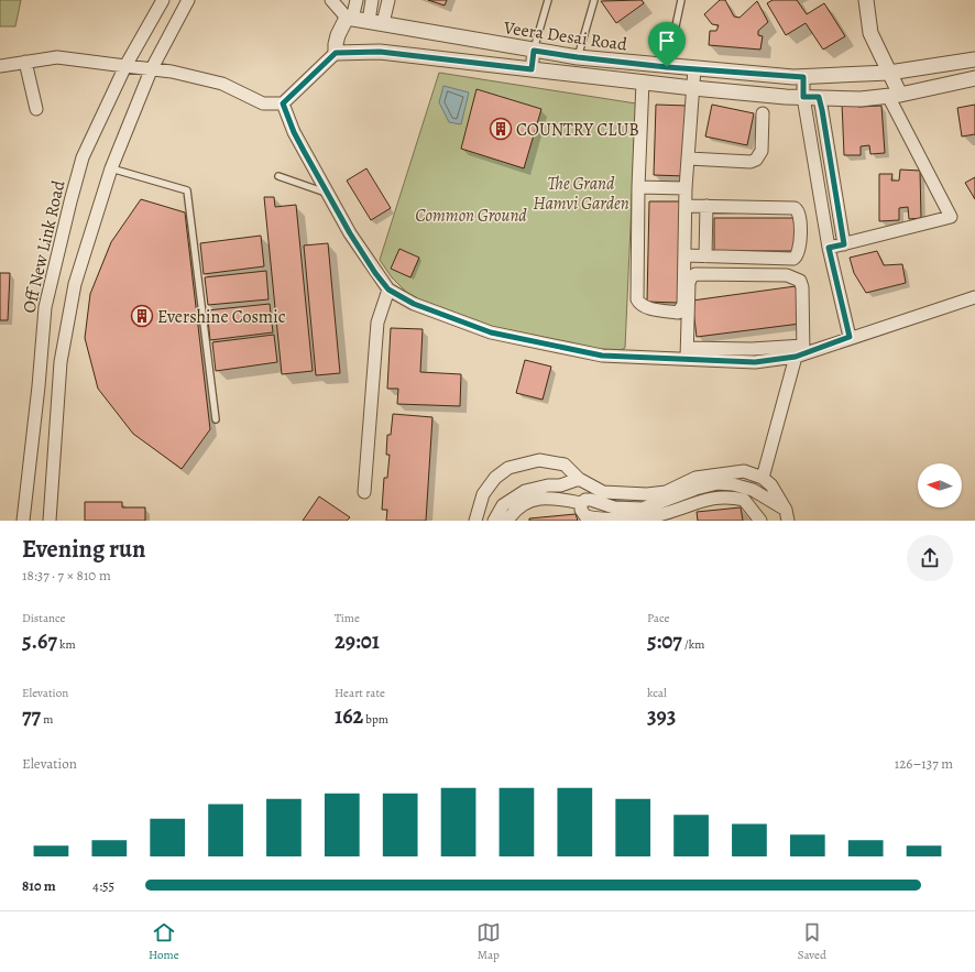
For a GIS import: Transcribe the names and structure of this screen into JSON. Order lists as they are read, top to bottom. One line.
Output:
{"streets":{"street":["Veera Desai Road","Off New Link Road"]},"parks":["The Grand Hamvi Garden","Common Ground"],"places":{"building":["COUNTRY CLUB","Evershine Cosmic"]},"north":"left","page":{"heading":["Evening run","18:37 · 7 × 810 m"],"stats":[["Distance","5.67 km"],["Time","29:01"],["Pace","5:07 /km"],["Elevation","77 m"],["Heart rate","162 bpm"],["kcal","393"]],"chart":["Elevation","126–137 m"],"list":[{"name":"810 m","note":"4:55"}],"tabs":["Home","Map","Saved"]}}
